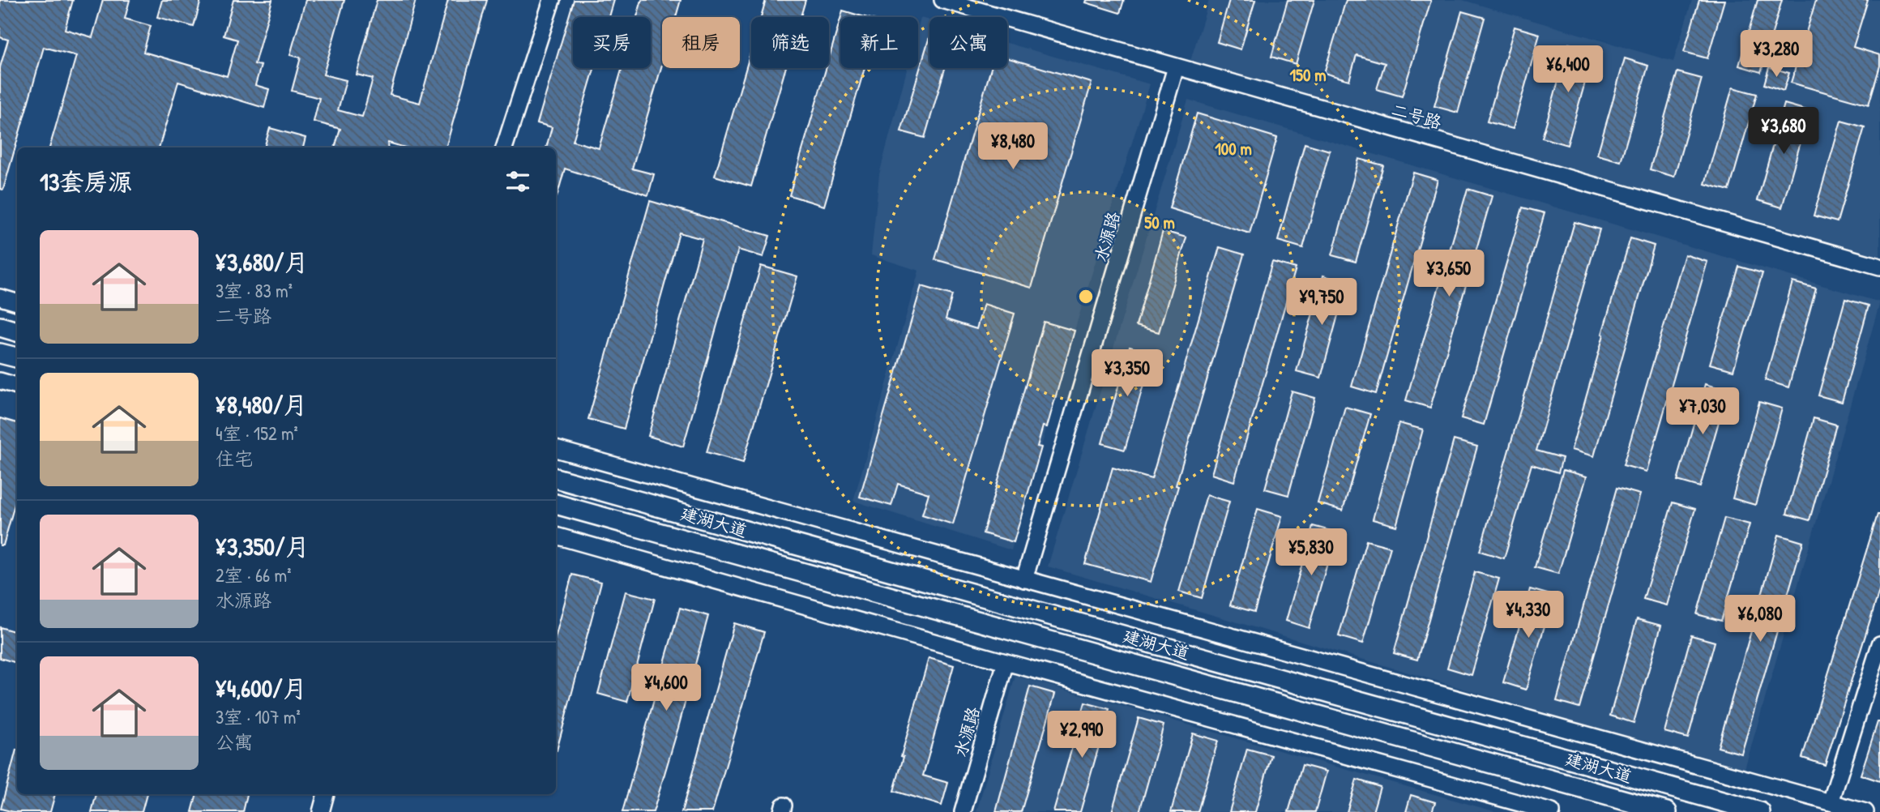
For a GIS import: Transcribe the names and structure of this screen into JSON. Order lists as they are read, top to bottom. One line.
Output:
{"streets":{"main road":["建湖大道"],"street":["二号路","水源路"]},"crossings":[["二号路","水源路"]],"page":{"chip":["买房","租房","筛选","新上","公寓"],"price":["¥3,280","¥6,400","¥3,680","¥8,480","¥3,650","¥9,750","¥3,350","¥7,030","¥5,830","¥4,330","¥6,080","¥4,600","¥2,990"],"heading":"13套房源","list":[{"name":"¥3,680/月","note":"3室 · 83 m² · 二号路"},{"name":"¥8,480/月","note":"4室 · 152 m² · 住宅"},{"name":"¥3,350/月","note":"2室 · 66 m² · 水源路"},{"name":"¥4,600/月","note":"3室 · 107 m² · 公寓"}]},"rings":["150 m","100 m","50 m"]}
